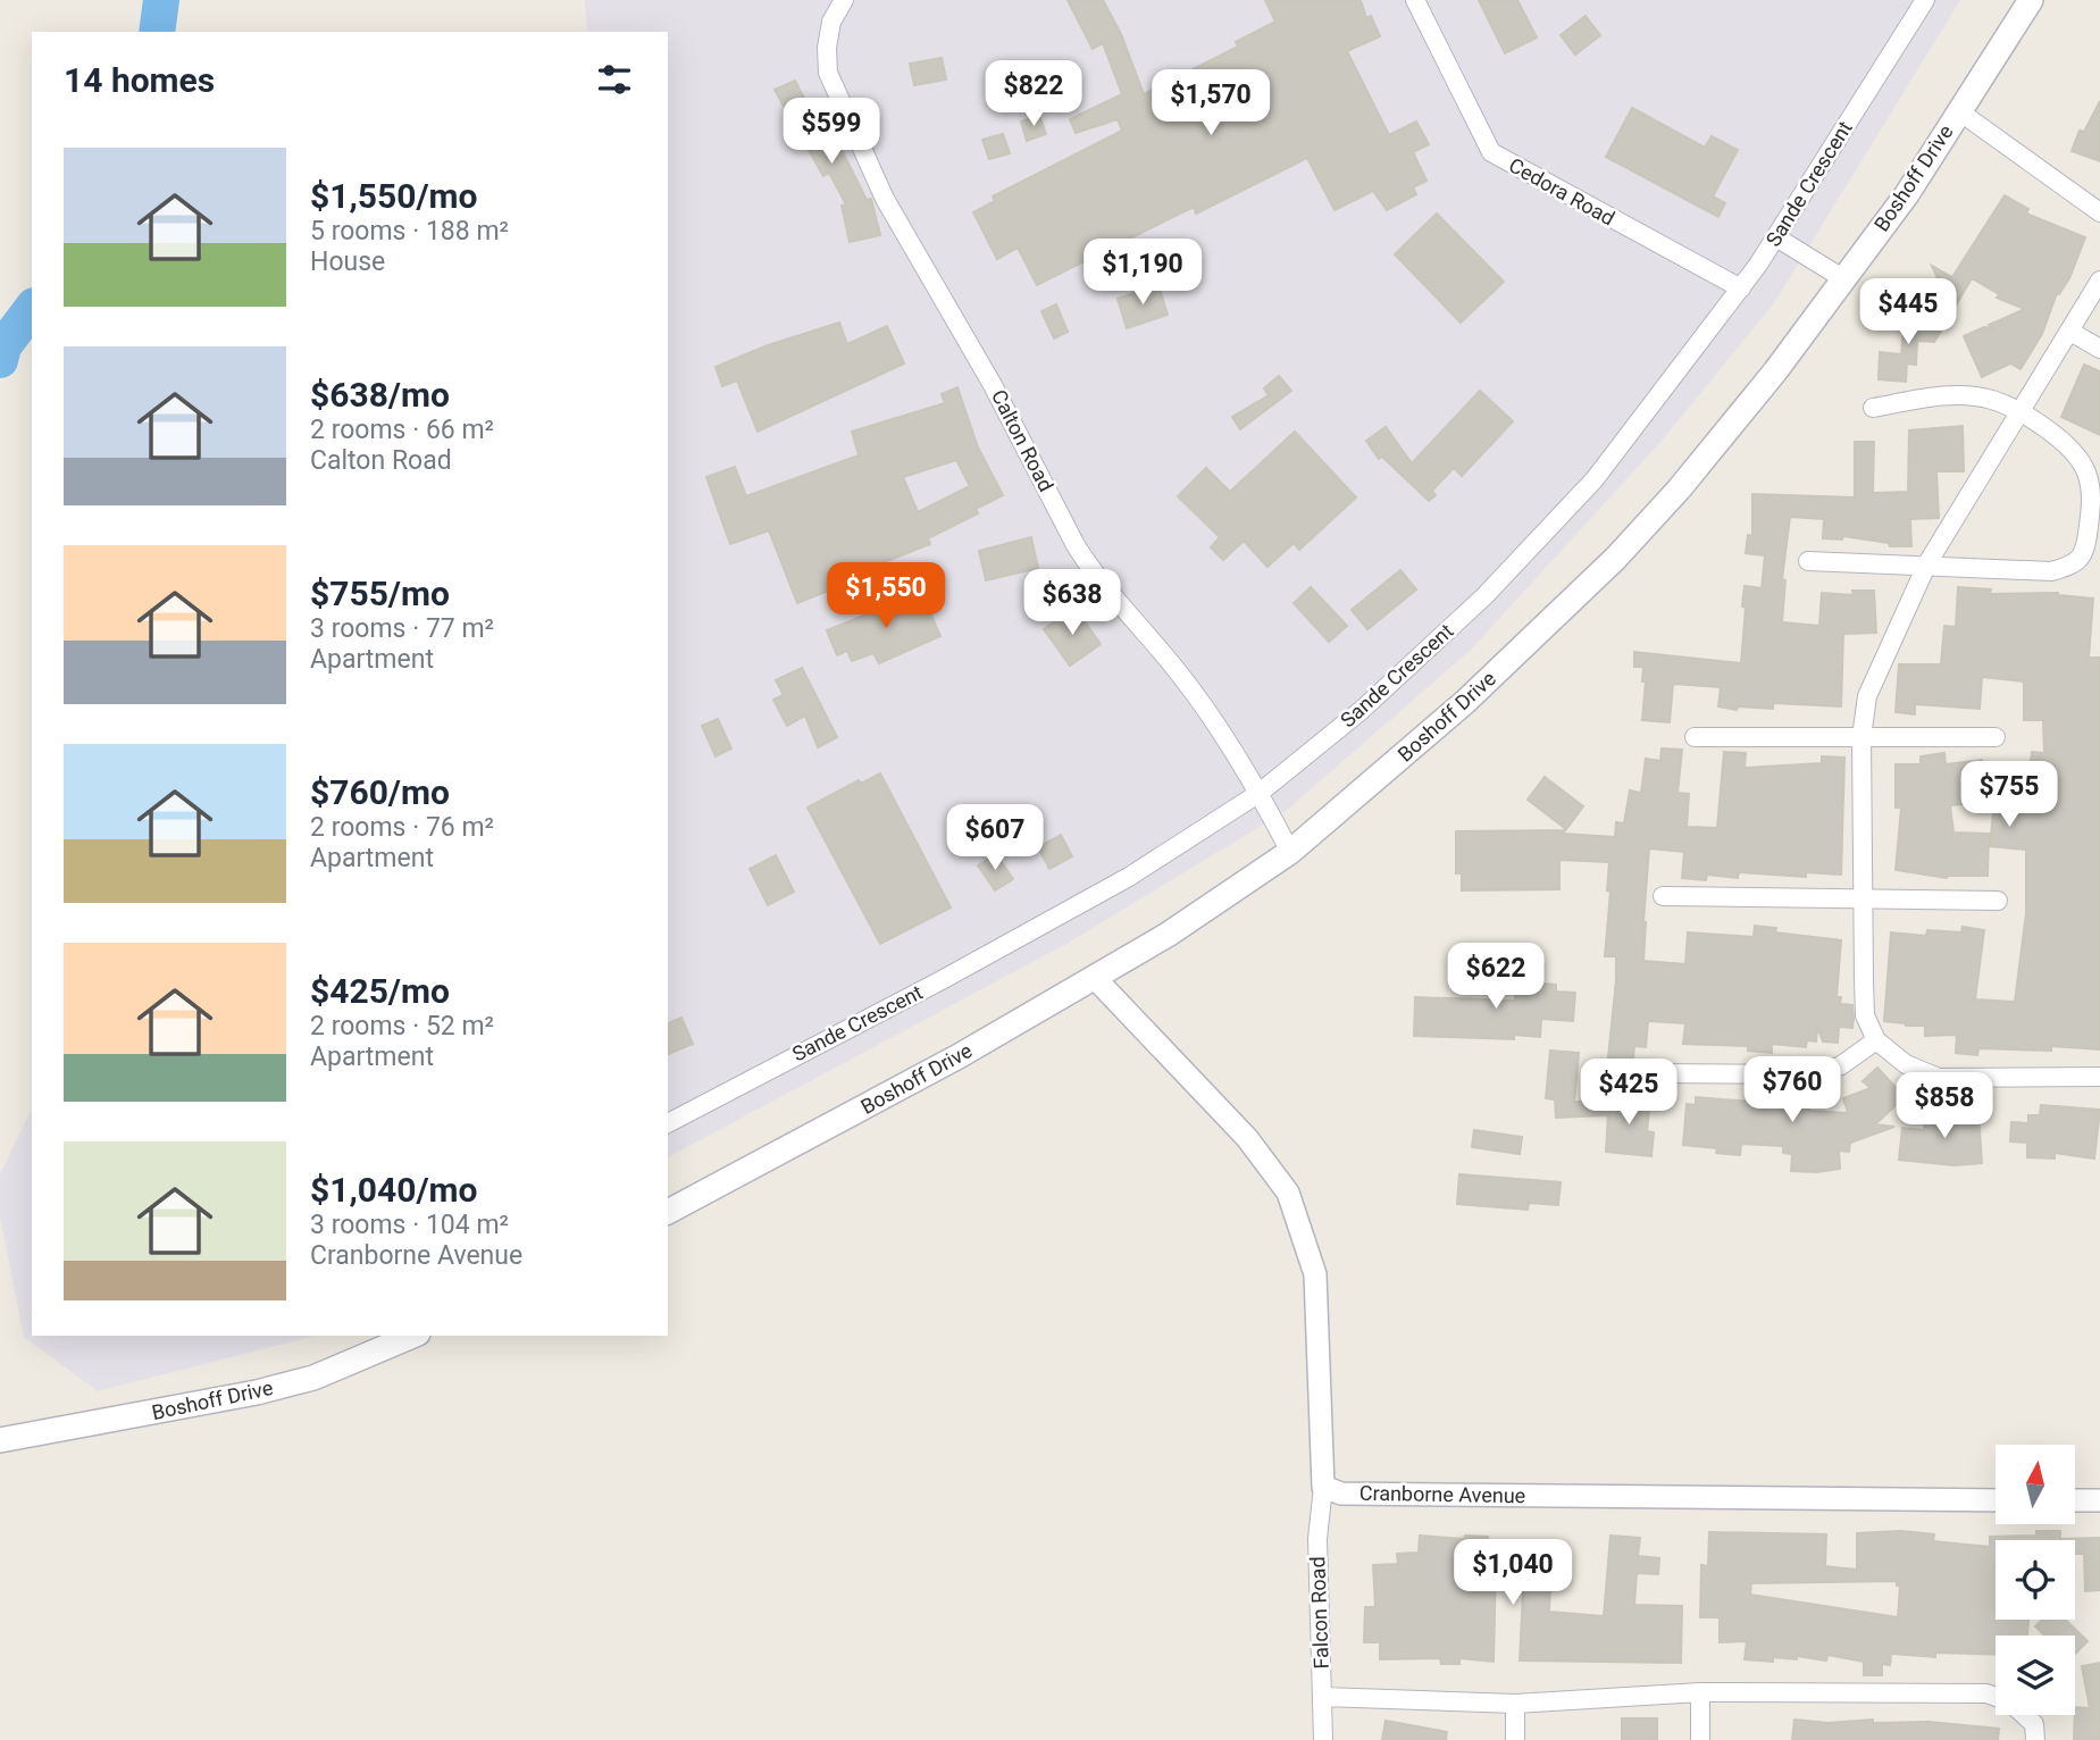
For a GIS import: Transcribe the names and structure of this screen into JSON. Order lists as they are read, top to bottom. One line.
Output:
{"streets":{"main road":["Boshoff Drive"],"street":["Sande Crescent","Cedora Road","Calton Road","Cranborne Avenue","Falcon Road"]},"crossings":[["Boshoff Drive","Calton Road"],["Sande Crescent","Cedora Road"],["Sande Crescent","Calton Road"],["Cranborne Avenue","Falcon Road"]],"north":"top","page":{"heading":"14 homes","price":["$822","$1,570","$599","$1,190","$445","$1,550","$638","$755","$607","$622","$760","$425","$858","$1,040"],"list":[{"name":"$1,550/mo","note":"5 rooms · 188 m² · House"},{"name":"$638/mo","note":"2 rooms · 66 m² · Calton Road"},{"name":"$755/mo","note":"3 rooms · 77 m² · Apartment"},{"name":"$760/mo","note":"2 rooms · 76 m² · Apartment"},{"name":"$425/mo","note":"2 rooms · 52 m² · Apartment"},{"name":"$1,040/mo","note":"3 rooms · 104 m² · Cranborne Avenue"}]}}
